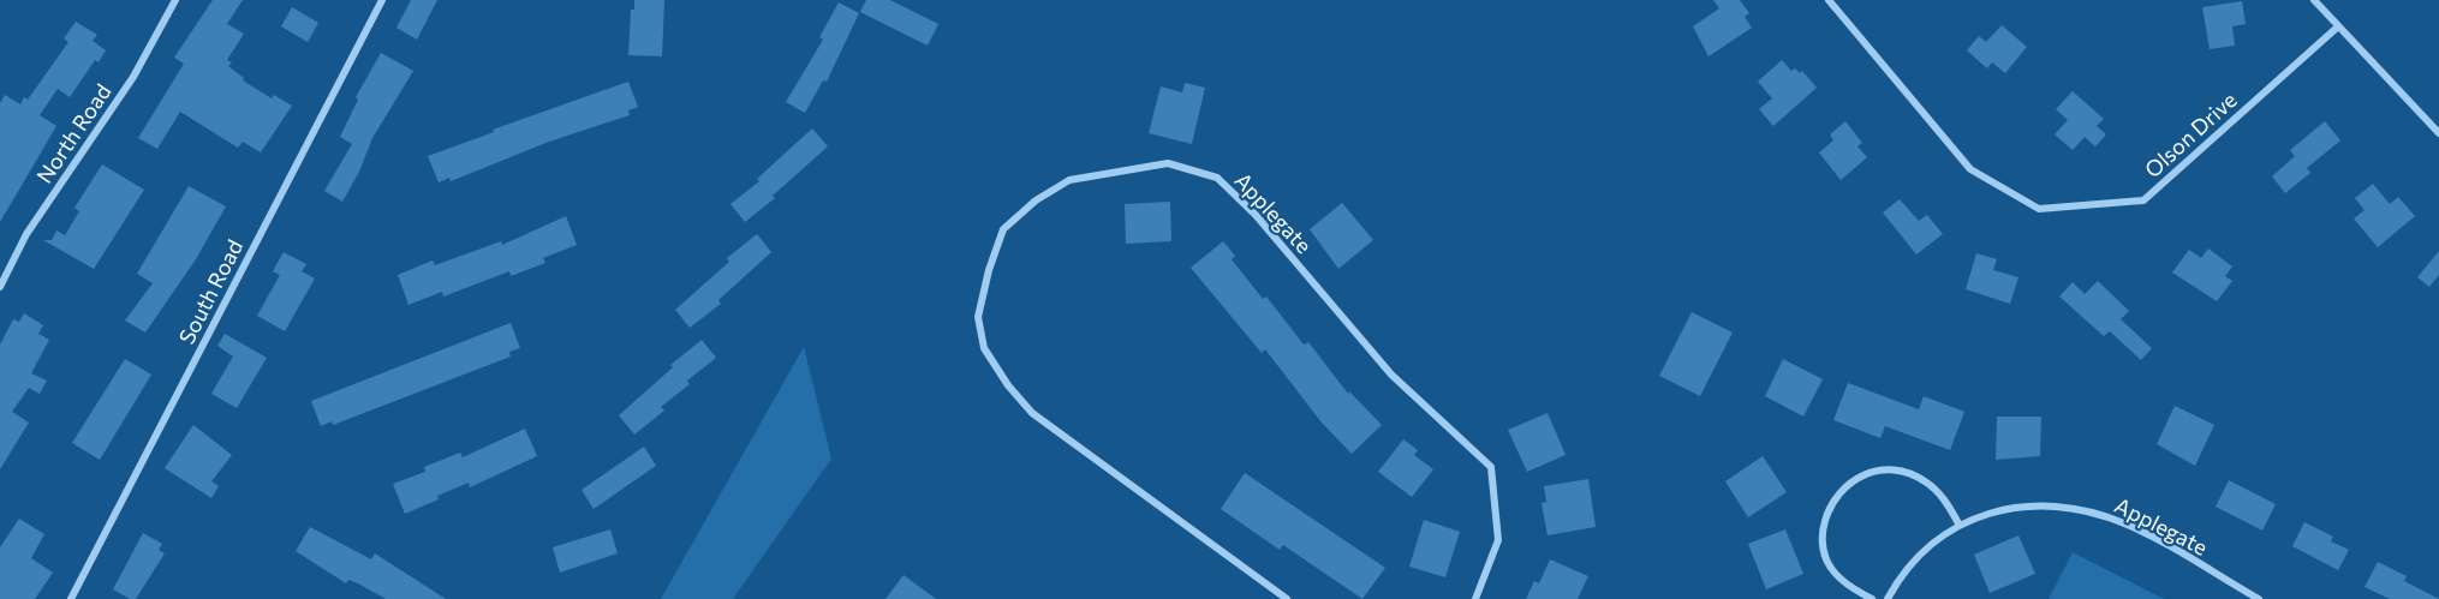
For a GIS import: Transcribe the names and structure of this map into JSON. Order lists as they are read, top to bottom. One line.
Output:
{"streets":{"street":["North Road","Olson Drive","Applegate","South Road"]}}
